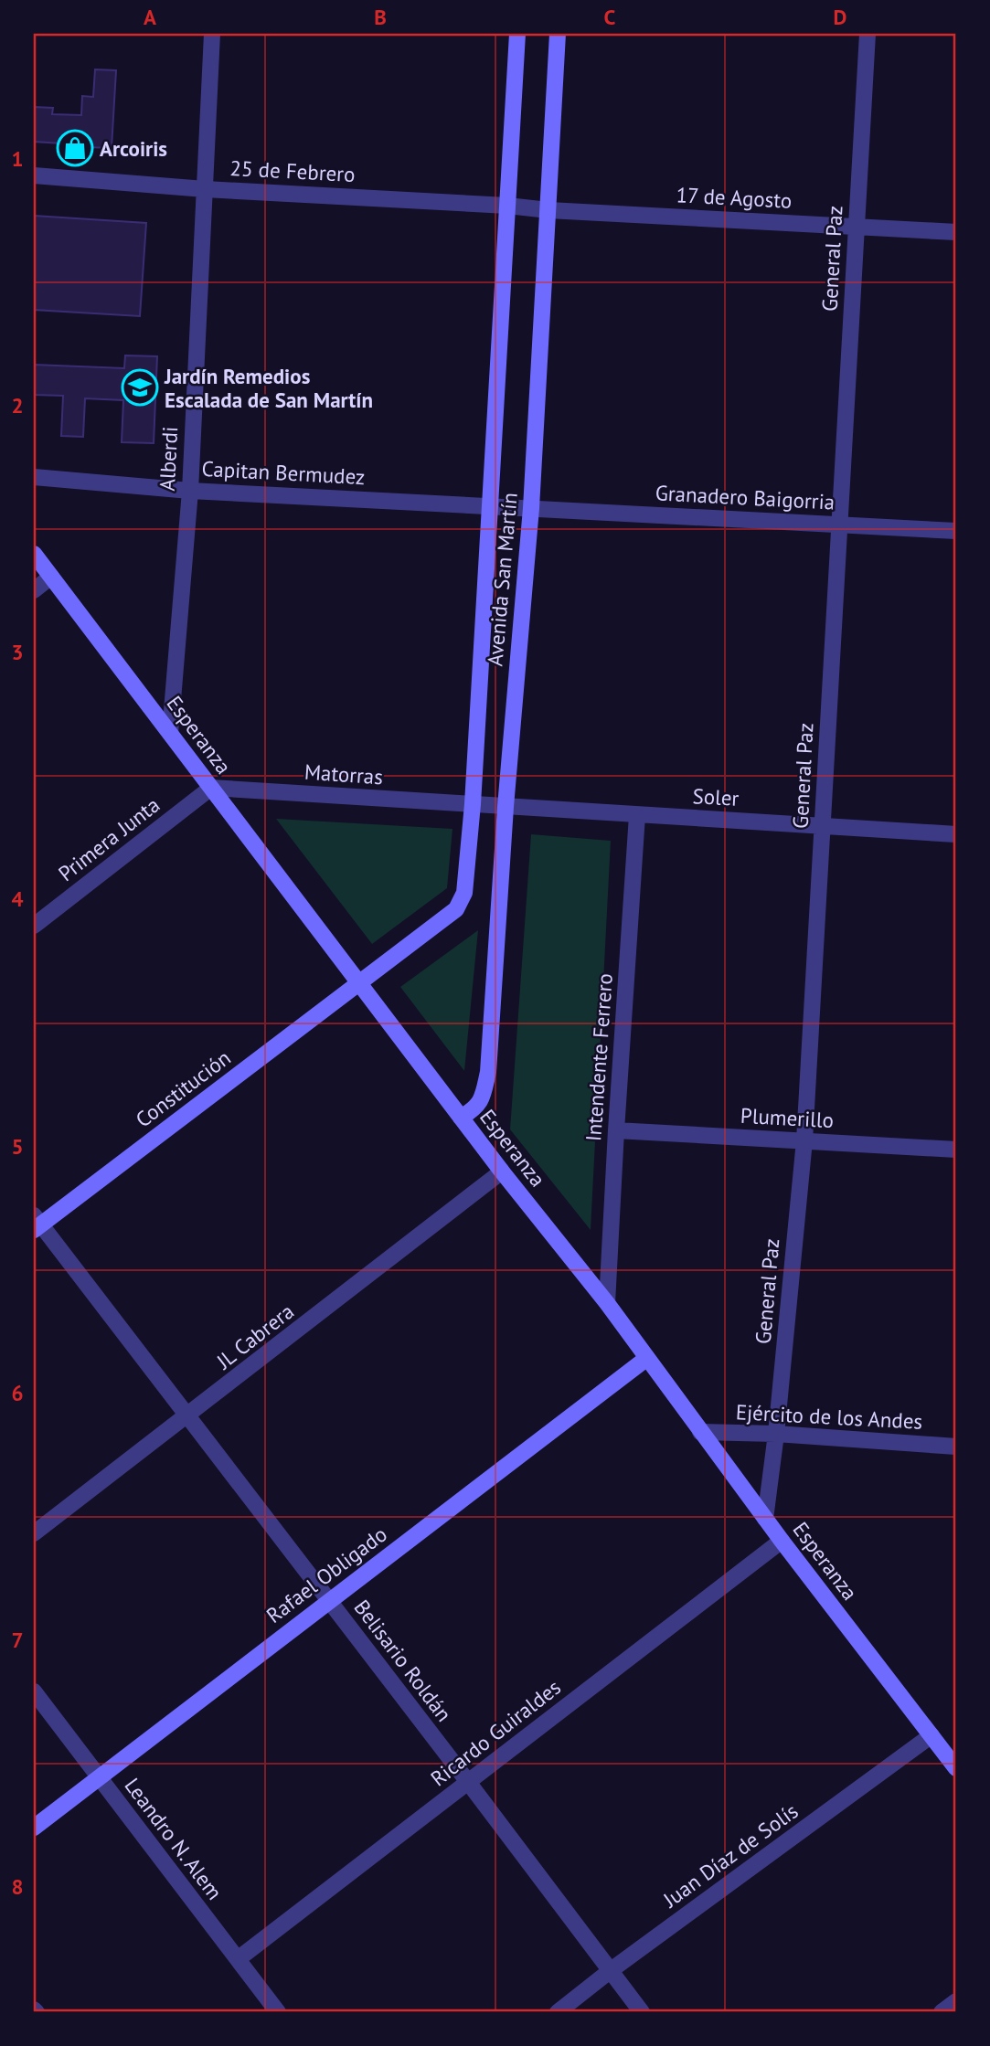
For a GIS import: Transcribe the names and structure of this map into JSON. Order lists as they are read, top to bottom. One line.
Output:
{"streets":{"main road":["Avenida San Martín","Esperanza","Constitución","Rafael Obligado"],"street":["25 de Febrero","17 de Agosto","General Paz","Alberdi","Capitan Bermudez","Granadero Baigorria","Matorras","Soler","Primera Junta","Intendente Ferrero","Plumerillo","JL Cabrera","Ejército de los Andes","Belisario Roldán","Ricardo Guiraldes","Leandro N. Alem","Juan Díaz de Solís"]},"crossings":[["25 de Febrero","17 de Agosto"],["25 de Febrero","Alberdi"],["25 de Febrero","Avenida San Martín"],["17 de Agosto","General Paz"],["17 de Agosto","Avenida San Martín"],["General Paz","Granadero Baigorria"],["General Paz","Esperanza"],["General Paz","Soler"],["General Paz","Plumerillo"],["General Paz","Ejército de los Andes"],["Alberdi","Capitan Bermudez"],["Alberdi","Esperanza"],["Capitan Bermudez","Granadero Baigorria"],["Capitan Bermudez","Avenida San Martín"],["Granadero Baigorria","Avenida San Martín"],["Avenida San Martín","Esperanza"],["Avenida San Martín","Matorras"],["Avenida San Martín","Soler"],["Avenida San Martín","Constitución"],["Esperanza","Matorras"],["Esperanza","Primera Junta"],["Esperanza","Intendente Ferrero"],["Esperanza","Constitución"],["Esperanza","JL Cabrera"],["Esperanza","Ejército de los Andes"],["Esperanza","Rafael Obligado"],["Esperanza","Ricardo Guiraldes"],["Esperanza","Juan Díaz de Solís"],["Matorras","Soler"],["Matorras","Primera Junta"],["Soler","Intendente Ferrero"],["Intendente Ferrero","Plumerillo"],["Constitución","Belisario Roldán"],["JL Cabrera","Belisario Roldán"],["Rafael Obligado","Belisario Roldán"],["Rafael Obligado","Leandro N. Alem"],["Belisario Roldán","Ricardo Guiraldes"],["Belisario Roldán","Juan Díaz de Solís"],["Ricardo Guiraldes","Leandro N. Alem"]],"places":{"shop":["Arcoiris"],"school or university":["Jardín Remedios Escalada de San Martín"]},"grid":{"columns":["A","B","C","D"],"rows":["1","2","3","4","5","6","7","8"]}}
